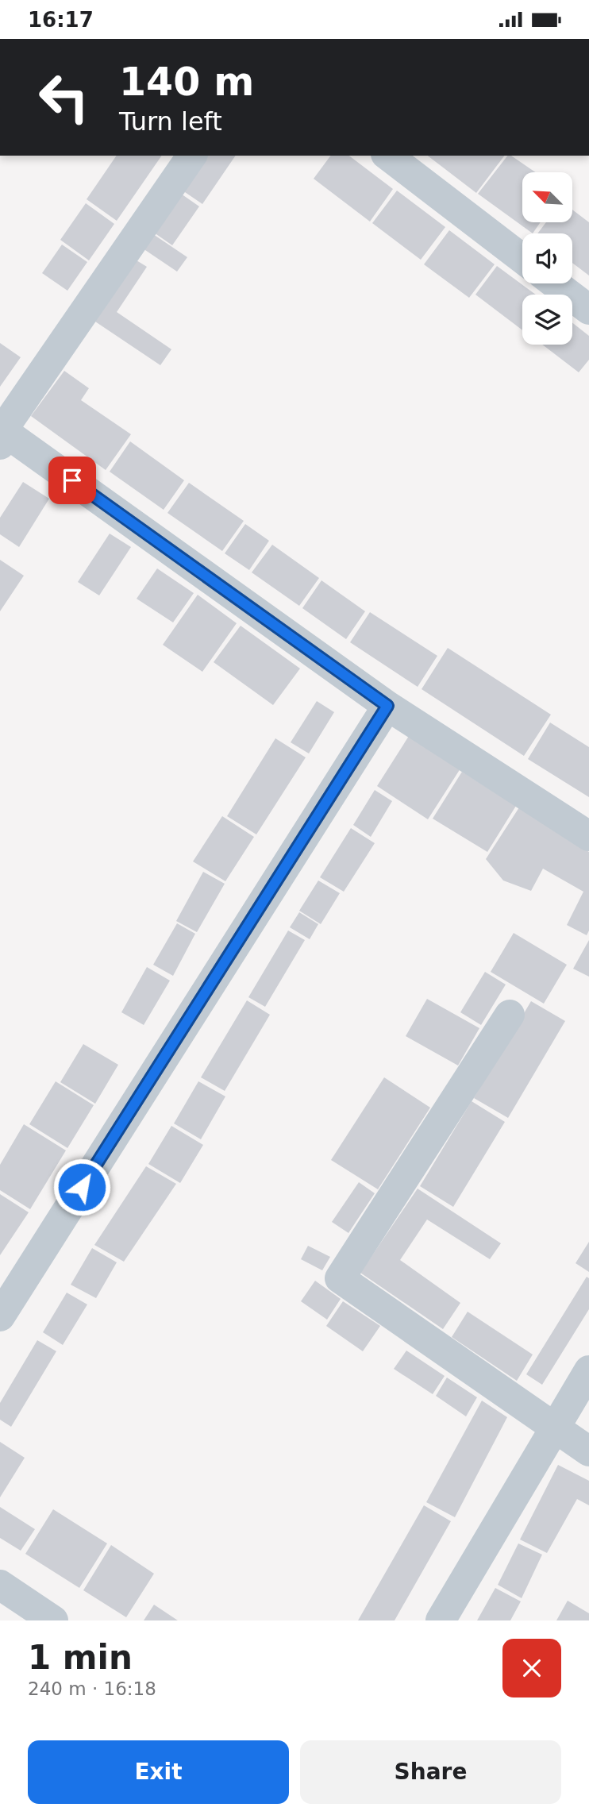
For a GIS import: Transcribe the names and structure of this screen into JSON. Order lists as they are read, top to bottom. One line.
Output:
{"north":"top left","page":{"status":"16:17","turn":["140 m","Turn left"],"heading":["1 min","240 m · 16:18"],"buttons":["Exit","Share"]}}
